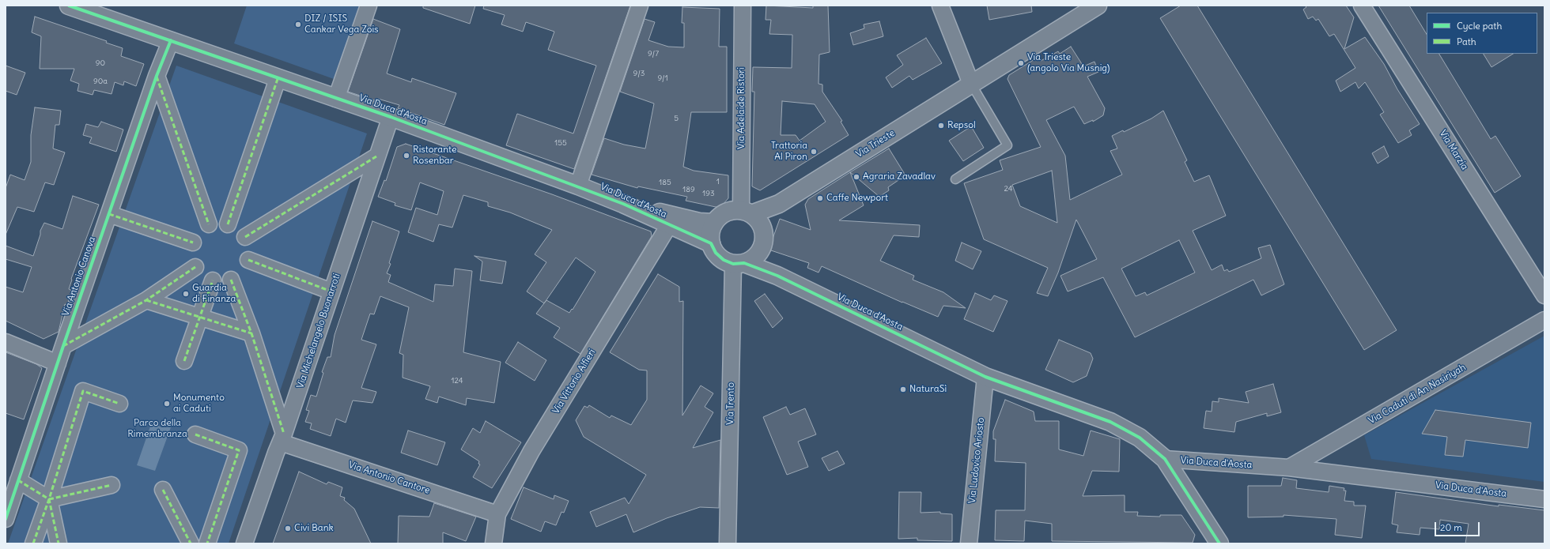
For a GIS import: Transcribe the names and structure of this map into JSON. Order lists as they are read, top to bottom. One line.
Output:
{"streets":{"main road":["Via Duca d'Aosta","Via Trieste"],"street":["Via Adelaide Ristori","Via Marzia","Via Antonio Canova","Via Michelangelo Buonarroti","Via Vittorio Alfieri","Via Caduti di An Nasiriyah","Via Trento","Via Ludovico Ariosto","Via Antonio Cantore"]},"crossings":[["Via Adelaide Ristori","Via Duca d'Aosta"],["Via Adelaide Ristori","Via Trieste"],["Via Adelaide Ristori","Via Trento"],["Via Duca d'Aosta","Via Trieste"],["Via Duca d'Aosta","Via Antonio Canova"],["Via Duca d'Aosta","Via Michelangelo Buonarroti"],["Via Duca d'Aosta","Via Vittorio Alfieri"],["Via Duca d'Aosta","Via Caduti di An Nasiriyah"],["Via Duca d'Aosta","Via Trento"],["Via Duca d'Aosta","Via Ludovico Ariosto"],["Via Trieste","Via Trento"],["Via Michelangelo Buonarroti","Via Antonio Cantore"],["Via Vittorio Alfieri","Via Antonio Cantore"]],"parks":["Parco della Rimembranza"],"places":["DIZ / ISIS Cankar Vega Zois","Via Trieste (angolo Via Musnig)","Repsol","Trattoria Al Piron","Ristorante Rosenbar","Agraria Zavadlav","Caffe Newport","Guardia di Finanza","NaturaSì","Monumento ai Caduti","Civi Bank"],"house_numbers":["9/7","90","9/3","9/1","90a","5","155","1","185","24","189","193","124"],"legend":["Cycle path","Path"],"scale_bar":"20 m"}
